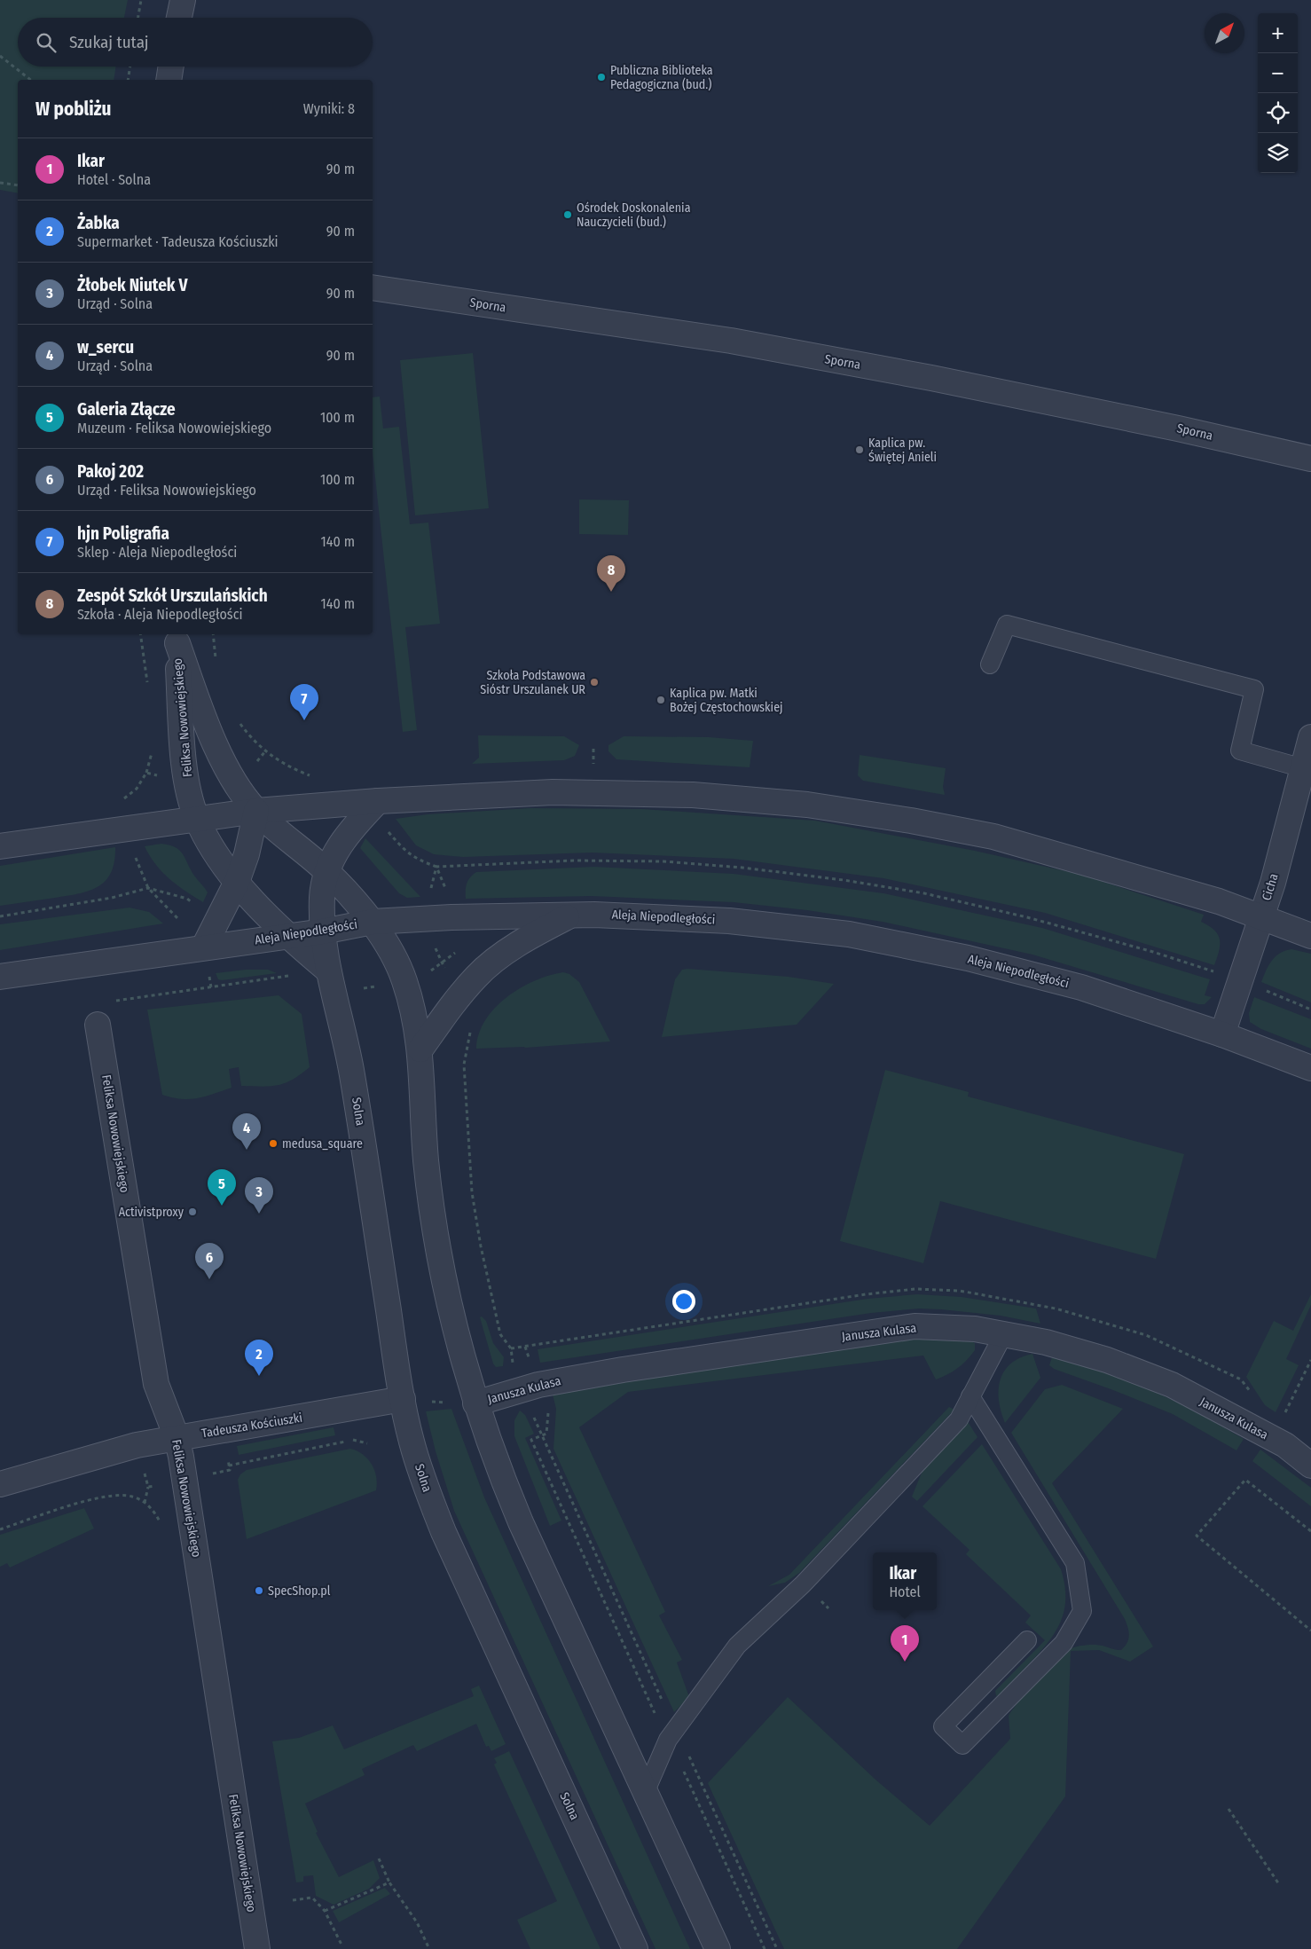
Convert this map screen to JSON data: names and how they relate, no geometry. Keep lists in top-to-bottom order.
{
  "streets": {
    "street": [
      "Sporna",
      "Feliksa Nowowiejskiego",
      "Cicha",
      "Aleja Niepodległości",
      "Solna",
      "Janusza Kulasa",
      "Tadeusza Kościuszki"
    ]
  },
  "crossings": [
    ["Feliksa Nowowiejskiego", "Tadeusza Kościuszki"],
    ["Cicha", "Aleja Niepodległości"],
    ["Aleja Niepodległości", "Solna"],
    ["Solna", "Tadeusza Kościuszki"]
  ],
  "places": [
    "Publiczna Biblioteka Pedagogiczna (bud.)",
    "Ośrodek Doskonalenia Nauczycieli (bud.)",
    "Kaplica pw. Świętej Anieli",
    "Szkoła Podstawowa Sióstr Urszulanek UR",
    "Kaplica pw. Matki Bożej Częstochowskiej",
    "medusa_square",
    "Activistproxy",
    "SpecShop.pl"
  ],
  "north": "top right",
  "page": {
    "map_buttons": ["+", "−"],
    "search": "Szukaj tutaj",
    "heading": ["W pobliżu", "Wyniki: 8"],
    "list": [
      {
        "mark": "1",
        "name": "Ikar",
        "note": "Hotel · Solna",
        "value": "90 m"
      },
      {
        "mark": "2",
        "name": "Żabka",
        "note": "Supermarket · Tadeusza Kościuszki",
        "value": "90 m"
      },
      {
        "mark": "3",
        "name": "Żłobek Niutek V",
        "note": "Urząd · Solna",
        "value": "90 m"
      },
      {
        "mark": "4",
        "name": "w_sercu",
        "note": "Urząd · Solna",
        "value": "90 m"
      },
      {
        "mark": "5",
        "name": "Galeria Złącze",
        "note": "Muzeum · Feliksa Nowowiejskiego",
        "value": "100 m"
      },
      {
        "mark": "6",
        "name": "Pakoj 202",
        "note": "Urząd · Feliksa Nowowiejskiego",
        "value": "100 m"
      },
      {
        "mark": "7",
        "name": "hjn Poligrafia",
        "note": "Sklep · Aleja Niepodległości",
        "value": "140 m"
      },
      {
        "mark": "8",
        "name": "Zespół Szkół Urszulańskich",
        "note": "Szkoła · Aleja Niepodległości",
        "value": "140 m"
      }
    ],
    "pins": [
      "8",
      "7",
      "4",
      "5",
      "3",
      "6",
      "2",
      "1"
    ],
    "popup": ["Ikar", "Hotel"]
  }
}
